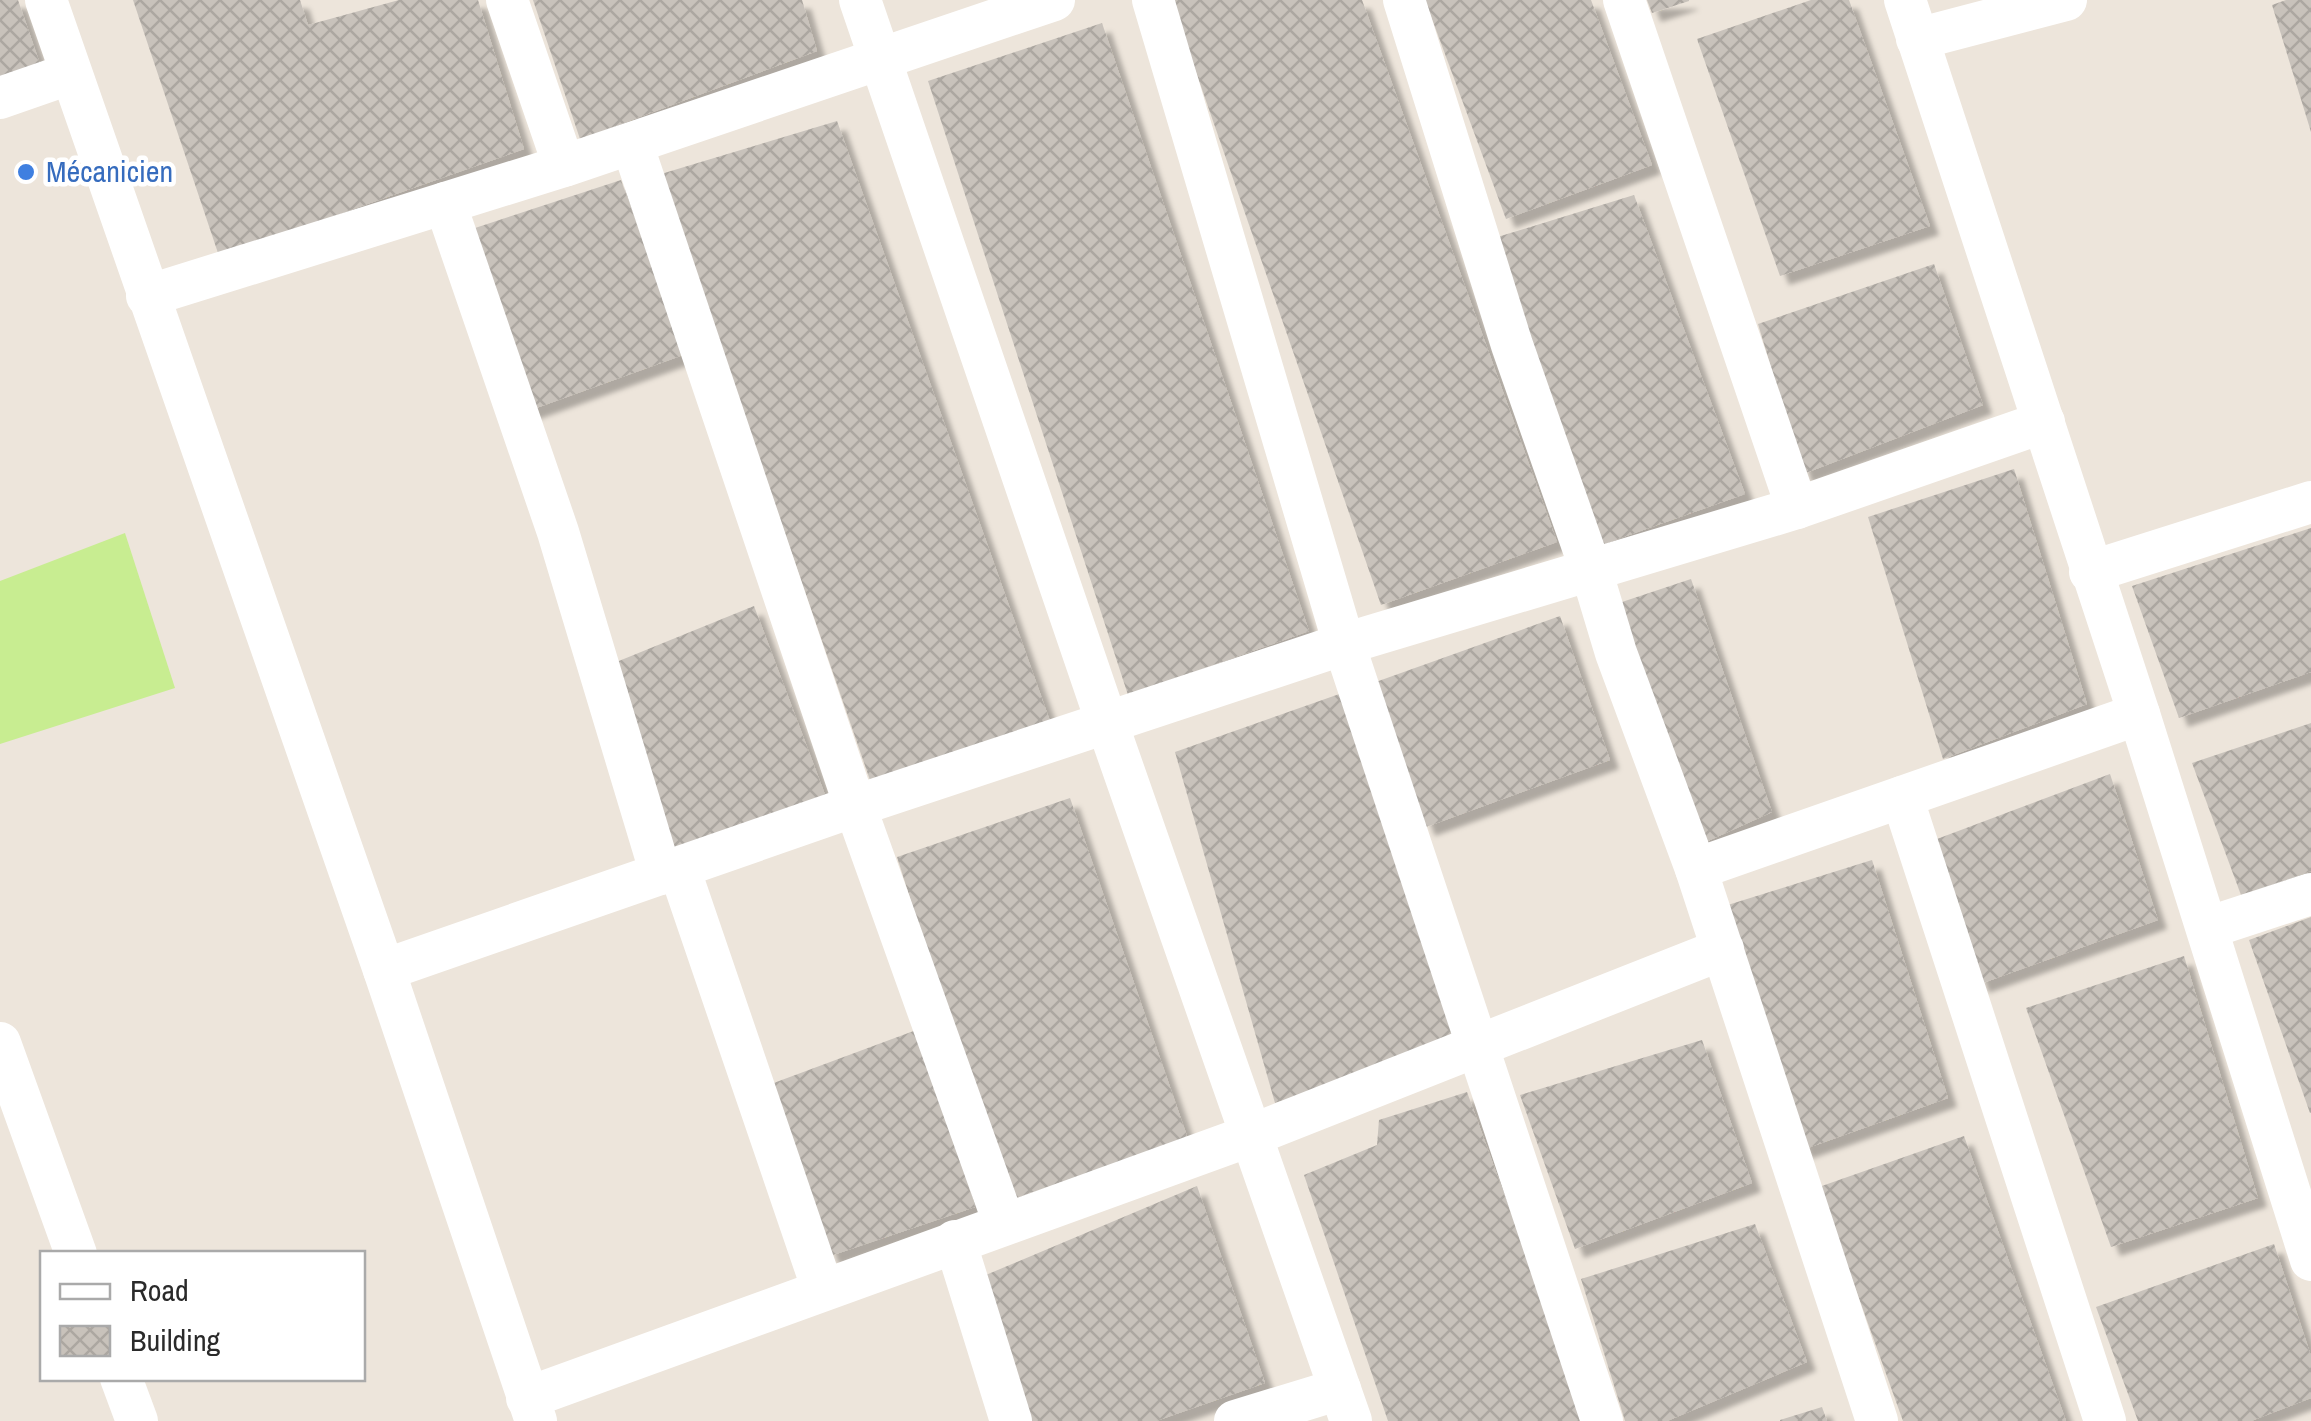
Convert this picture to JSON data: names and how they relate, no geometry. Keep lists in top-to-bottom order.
{
  "places": ["Mécanicien"],
  "legend": ["Road", "Building"]
}
